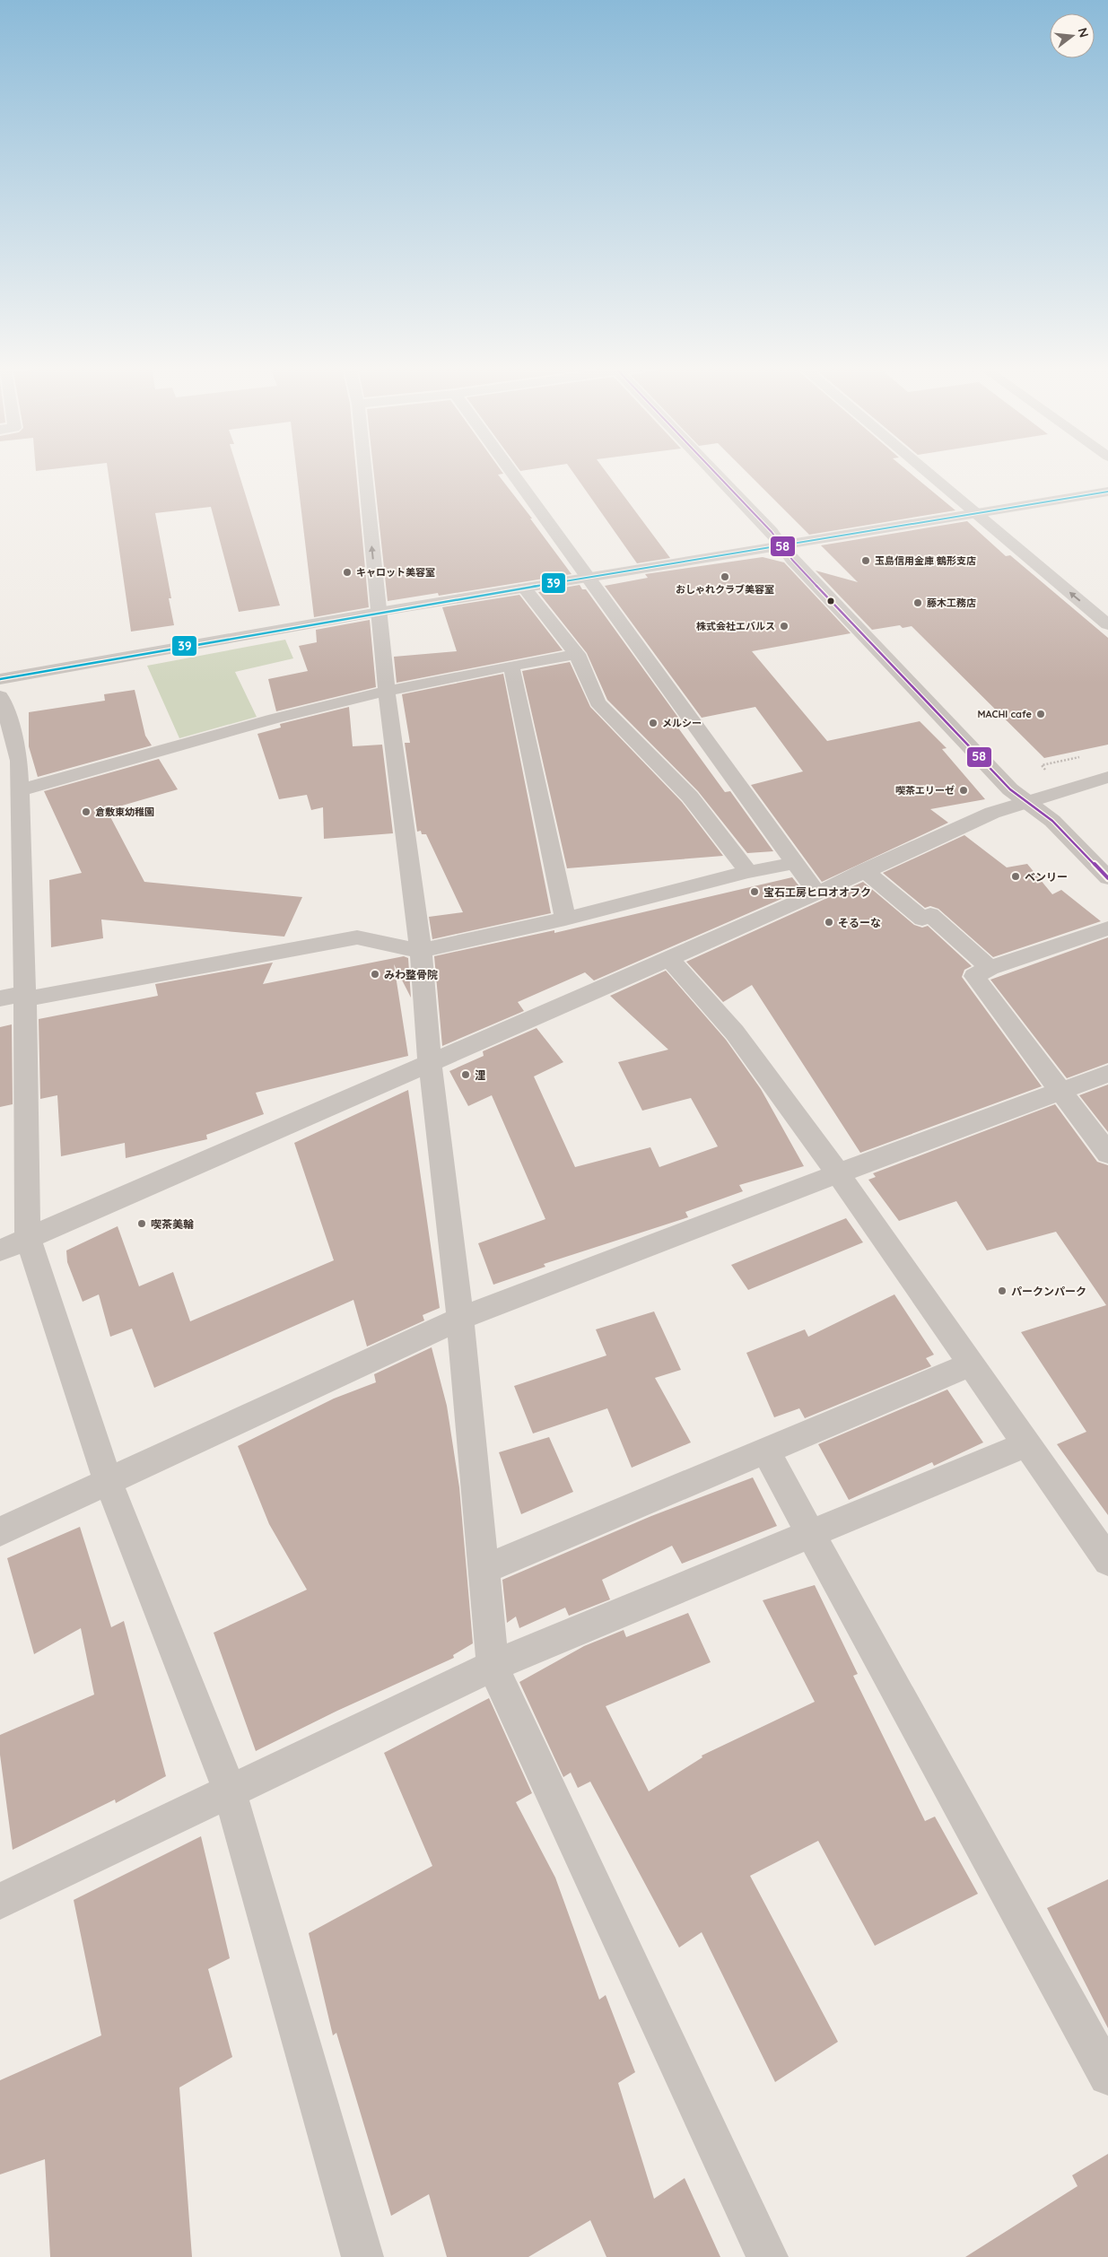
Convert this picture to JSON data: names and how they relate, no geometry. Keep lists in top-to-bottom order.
{
  "places": [
    "玉島信用金庫 鶴形支店",
    "キャロット美容室",
    "おしゃれクラブ美容室",
    "藤木工務店",
    "株式会社エバルス",
    "MACHI cafe",
    "メルシー",
    "喫茶エリーゼ",
    "倉敷東幼稚園",
    "ベンリー",
    "宝石工房ヒロオオフク",
    "そるーな",
    "みわ整骨院",
    "浬",
    "喫茶美輪",
    "パークンパーク"
  ],
  "lines": ["transit line 58", "transit line 39"],
  "north": "right"
}
